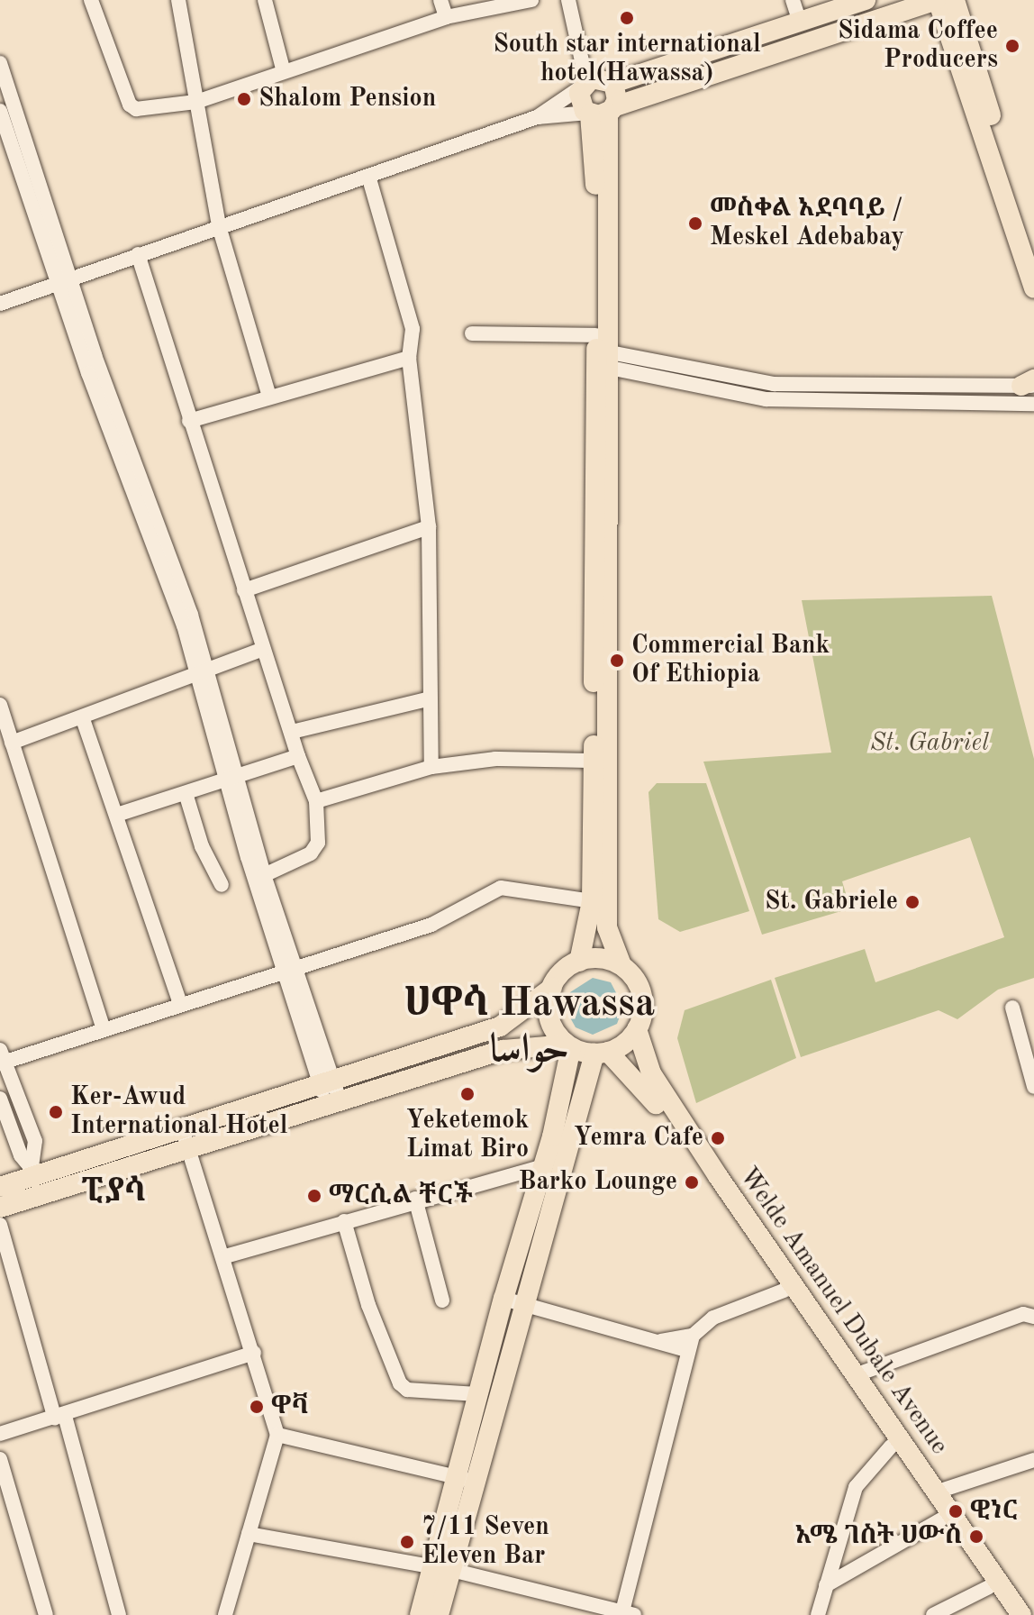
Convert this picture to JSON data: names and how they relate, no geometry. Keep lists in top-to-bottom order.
{
  "streets": {
    "main road": ["Welde Amanuel Dubale Avenue"]
  },
  "districts": ["ሀዋሳ Hawassa حواسا", "ፒያሳ"],
  "parks": ["St. Gabriel"],
  "places": [
    "South star international hotel(Hawassa)",
    "Sidama Coffee Producers",
    "Shalom Pension",
    "መስቀል አደባባይ / Meskel Adebabay",
    "Commercial Bank Of Ethiopia",
    "St. Gabriele",
    "Yeketemok Limat Biro",
    "Ker-Awud International Hotel",
    "Yemra Cafe",
    "Barko Lounge",
    "ማርሲል ቸርች",
    "ዋቫ",
    "ዊነር",
    "አሜ ገስት ሀውስ",
    "7/11 Seven Eleven Bar"
  ]
}
